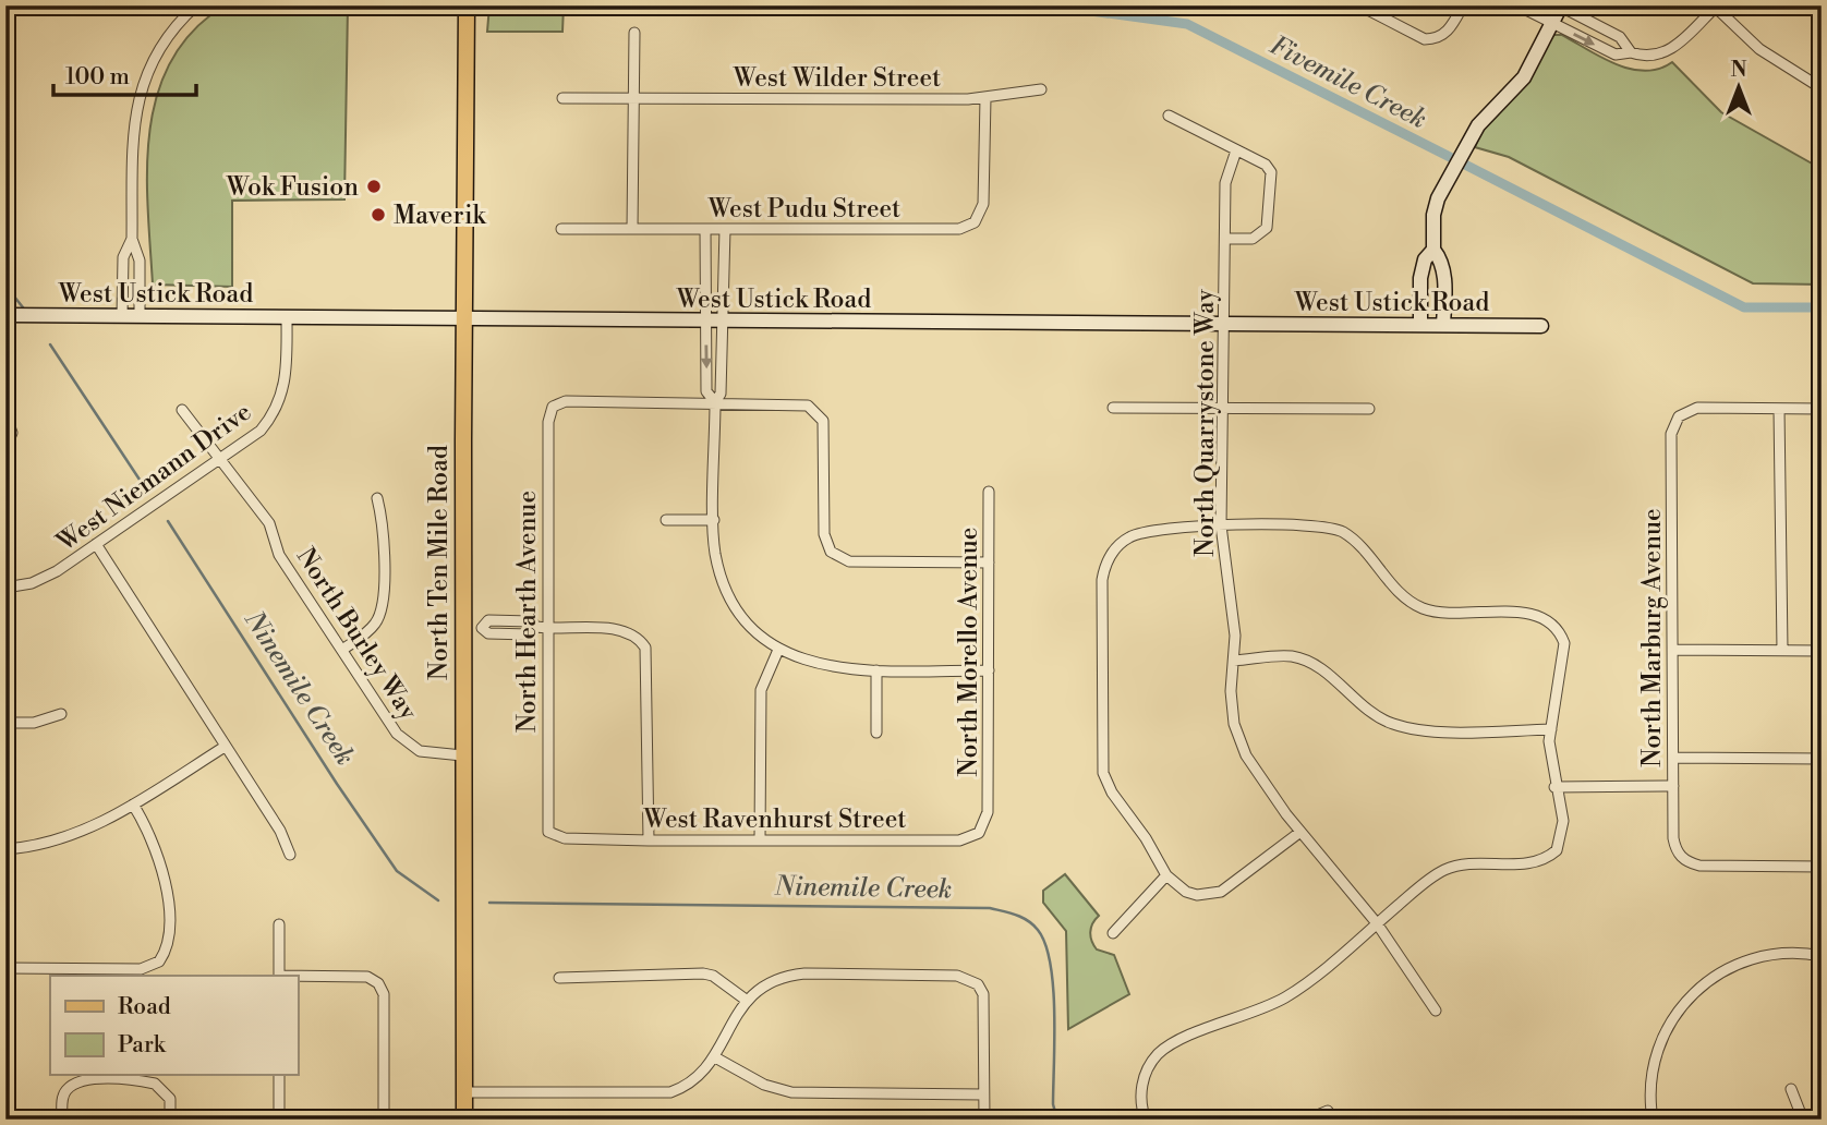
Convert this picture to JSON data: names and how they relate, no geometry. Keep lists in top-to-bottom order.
{
  "streets": {
    "main road": ["West Ustick Road", "North Ten Mile Road"],
    "street": [
      "West Wilder Street",
      "West Pudu Street",
      "North Quarrystone Way",
      "West Niemann Drive",
      "North Hearth Avenue",
      "North Burley Way",
      "North Marburg Avenue",
      "North Morello Avenue",
      "West Ravenhurst Street"
    ]
  },
  "crossings": [
    ["West Wilder Street", "West Pudu Street"],
    ["West Ustick Road", "North Quarrystone Way"],
    ["West Ustick Road", "West Niemann Drive"],
    ["West Ustick Road", "North Ten Mile Road"],
    ["West Niemann Drive", "North Burley Way"],
    ["North Ten Mile Road", "North Burley Way"],
    ["North Hearth Avenue", "West Ravenhurst Street"],
    ["North Morello Avenue", "West Ravenhurst Street"]
  ],
  "water": ["Fivemile Creek", "Ninemile Creek"],
  "places": ["Wok Fusion", "Maverik"],
  "legend": ["Road", "Park"],
  "scale_bar": "100 m",
  "north": "top"
}
